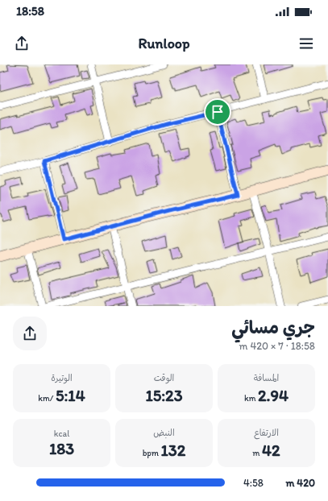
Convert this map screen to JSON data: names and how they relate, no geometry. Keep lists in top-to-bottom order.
{
  "page": {
    "status": "18:58",
    "header": "Runloop",
    "heading": ["جري مسائي", "18:58 · 7 × 420 m"],
    "stats": [
      ["المسافة", "2.94 km"],
      ["الوقت", "15:23"],
      ["الوتيرة", "5:14 /km"],
      ["الارتفاع", "42 m"],
      ["النبض", "132 bpm"],
      ["kcal", "183"]
    ],
    "list": [
      {
        "name": "420 m",
        "note": "4:58"
      }
    ]
  }
}
